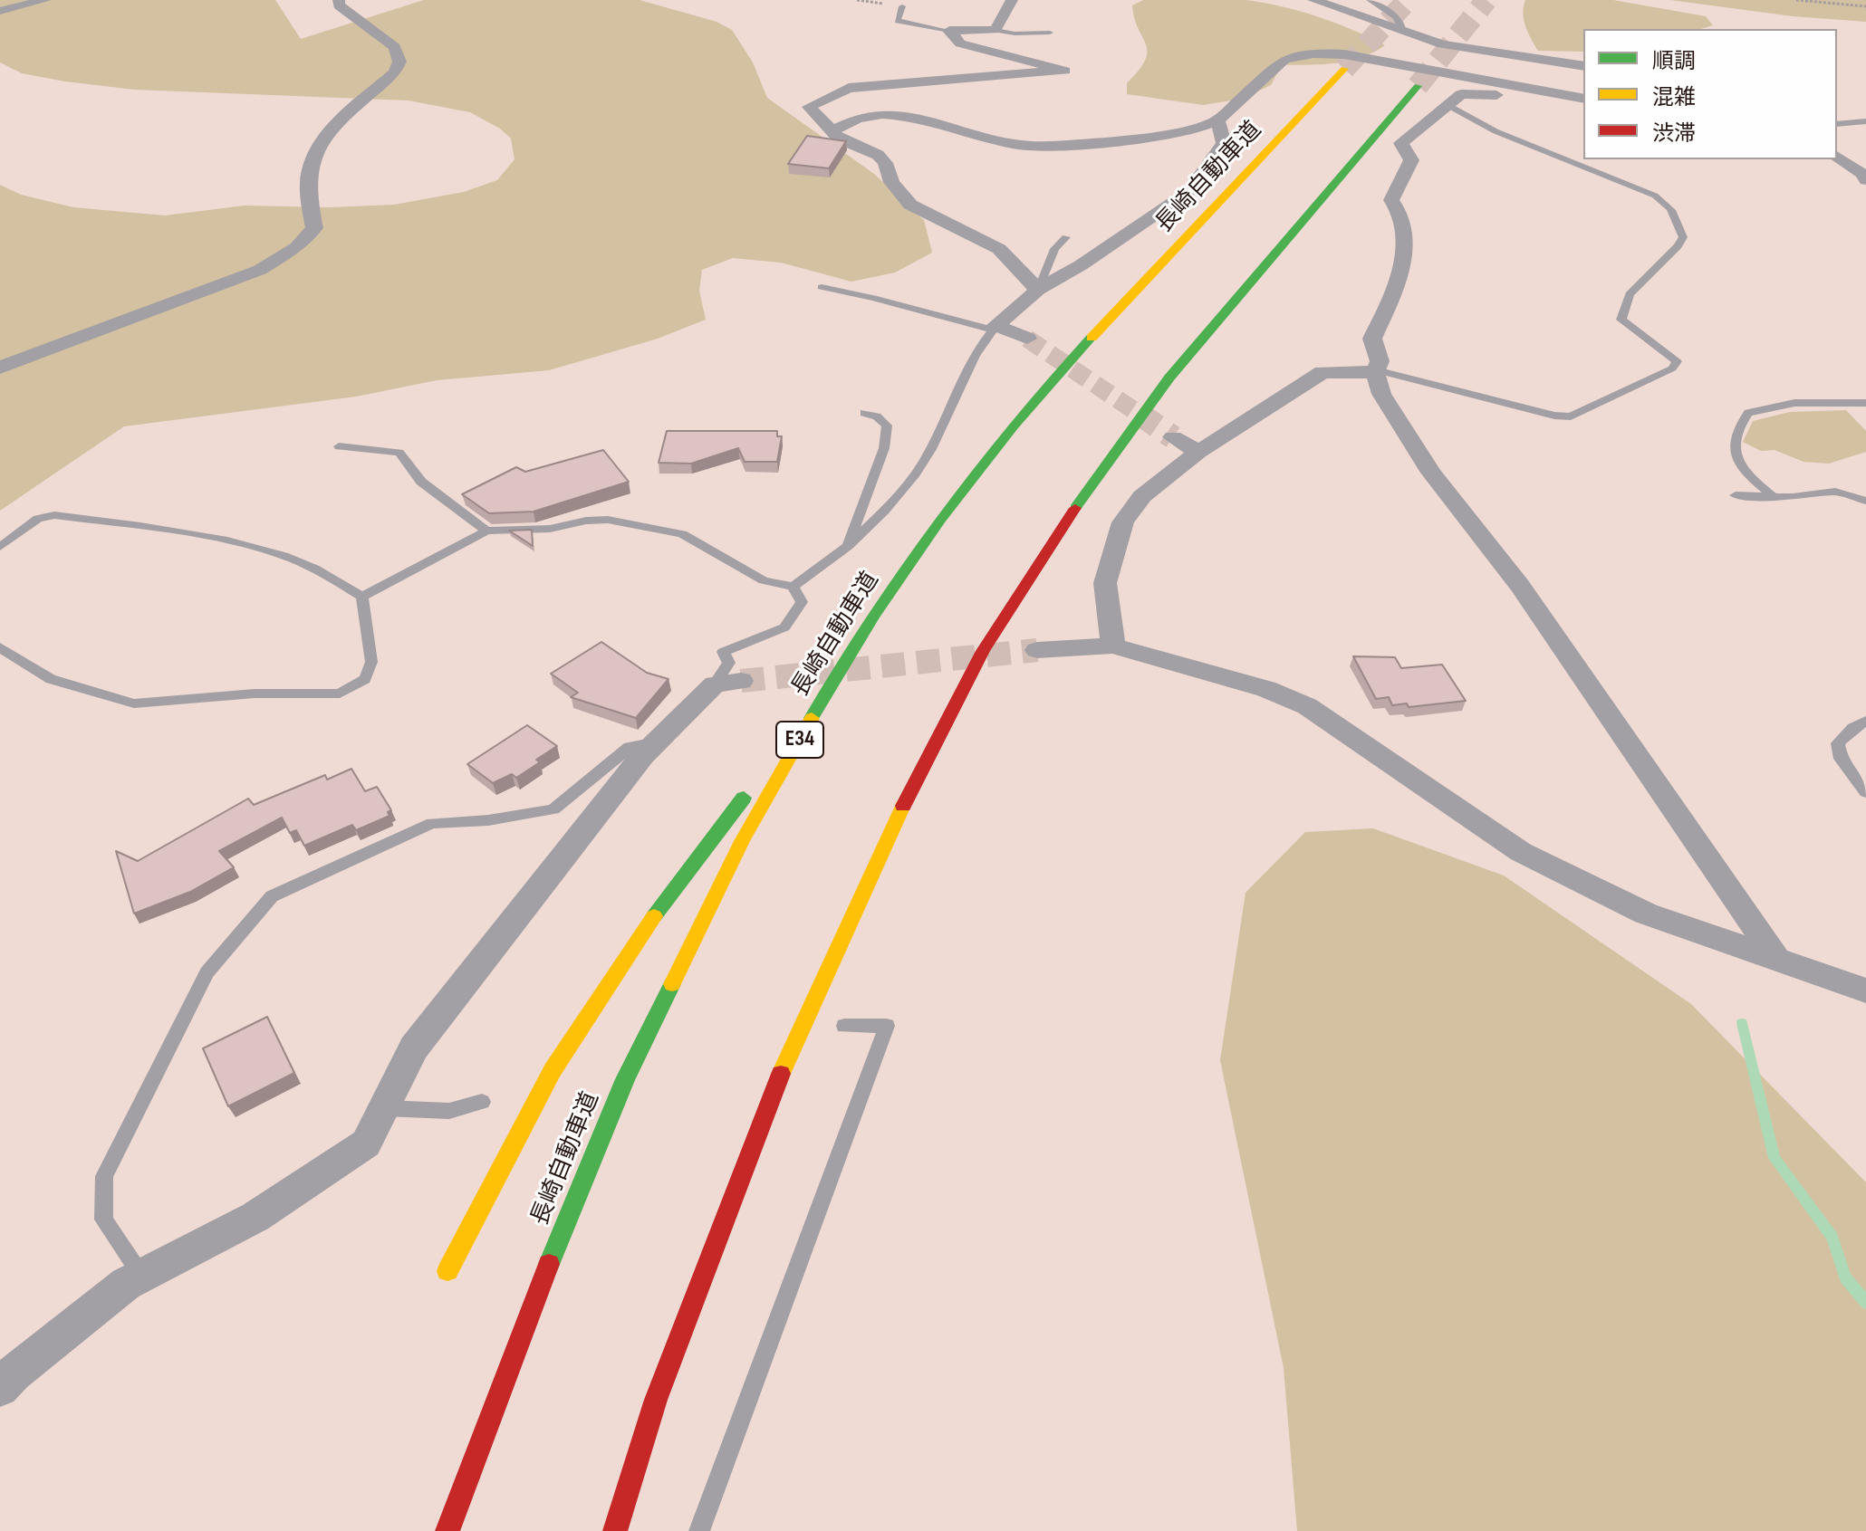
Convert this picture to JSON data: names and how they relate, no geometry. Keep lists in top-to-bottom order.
{
  "streets": {
    "highway": ["長崎自動車道", "E34"]
  },
  "legend": ["順調", "混雑", "渋滞"]
}
